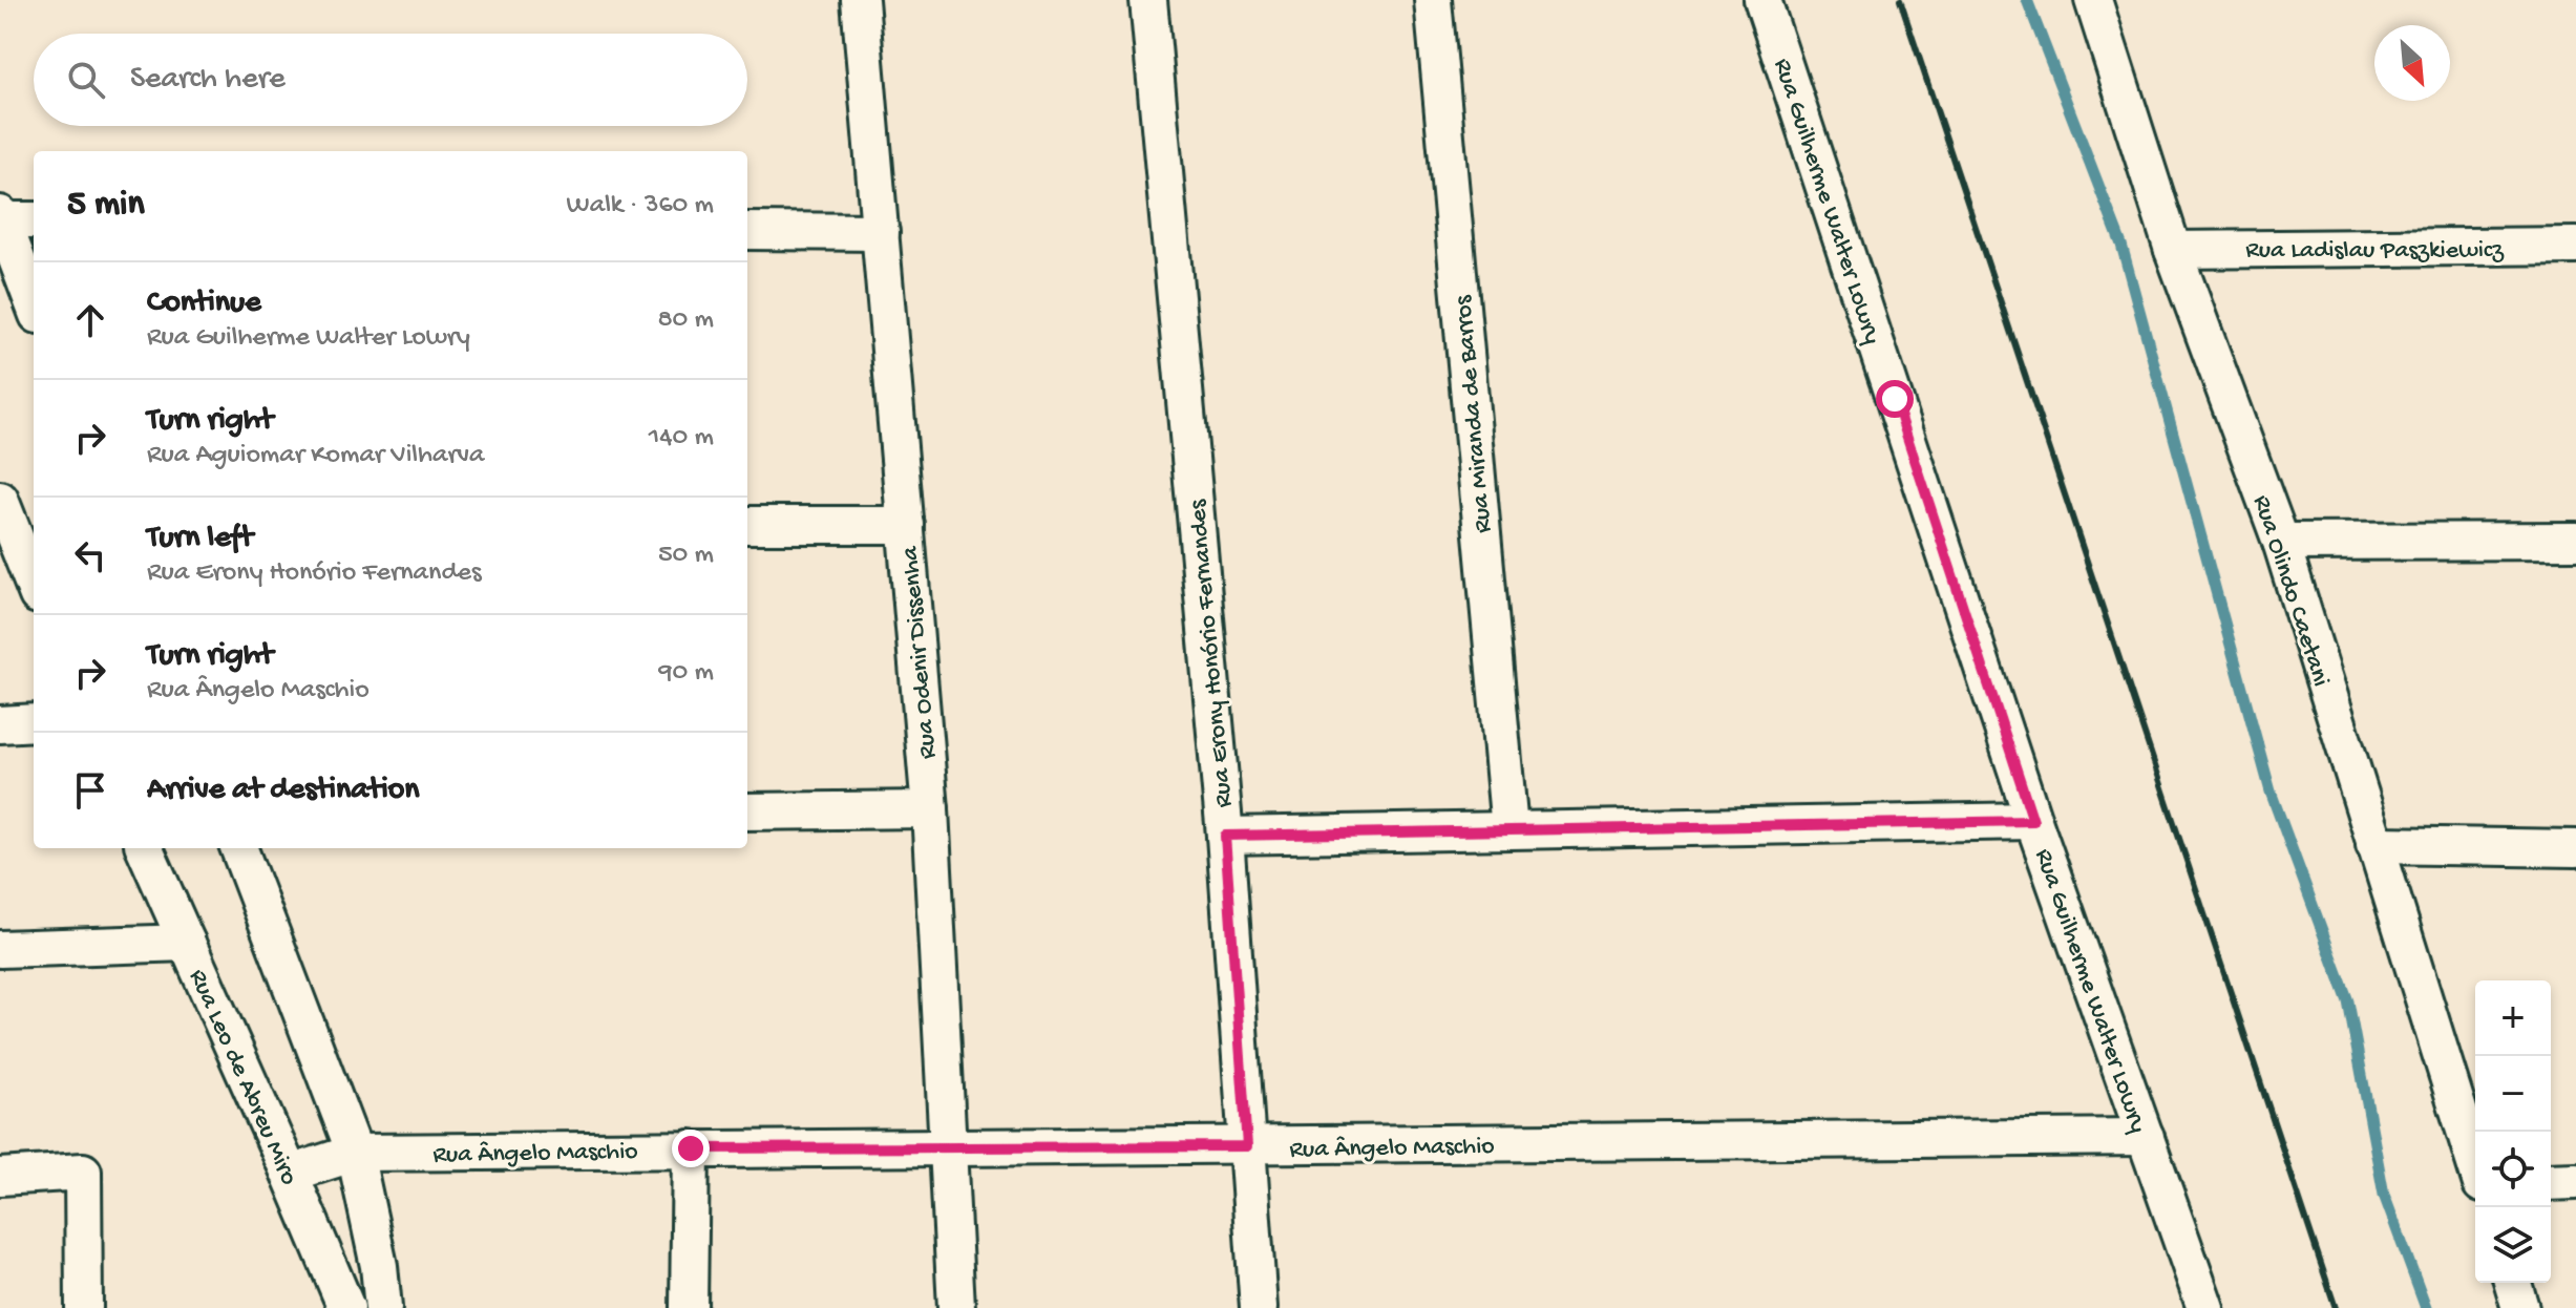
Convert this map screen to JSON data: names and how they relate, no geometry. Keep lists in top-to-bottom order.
{
  "streets": {
    "street": [
      "Rua Guilherme Walter Lowry",
      "Rua Ladislau Paszkiewicz",
      "Rua Miranda de Barros",
      "Rua Olindo Caetani",
      "Rua Odenir Dissenha",
      "Rua Erony Honório Fernandes",
      "Rua Leo de Abreu Miro",
      "Rua Ângelo Maschio"
    ]
  },
  "crossings": [
    ["Rua Guilherme Walter Lowry", "Rua Ângelo Maschio"],
    ["Rua Ladislau Paszkiewicz", "Rua Olindo Caetani"],
    ["Rua Odenir Dissenha", "Rua Ângelo Maschio"],
    ["Rua Erony Honório Fernandes", "Rua Ângelo Maschio"],
    ["Rua Leo de Abreu Miro", "Rua Ângelo Maschio"]
  ],
  "north": "bottom right",
  "page": {
    "search": "Search here",
    "heading": ["5 min", "Walk · 360 m"],
    "list": [
      ["Continue", "Rua Guilherme Walter Lowry", "80 m"],
      ["Turn right", "Rua Aguiomar Komar Vilharva", "140 m"],
      ["Turn left", "Rua Erony Honório Fernandes", "50 m"],
      ["Turn right", "Rua Ângelo Maschio", "90 m"],
      "Arrive at destination"
    ],
    "map_buttons": ["+", "−"]
  }
}
